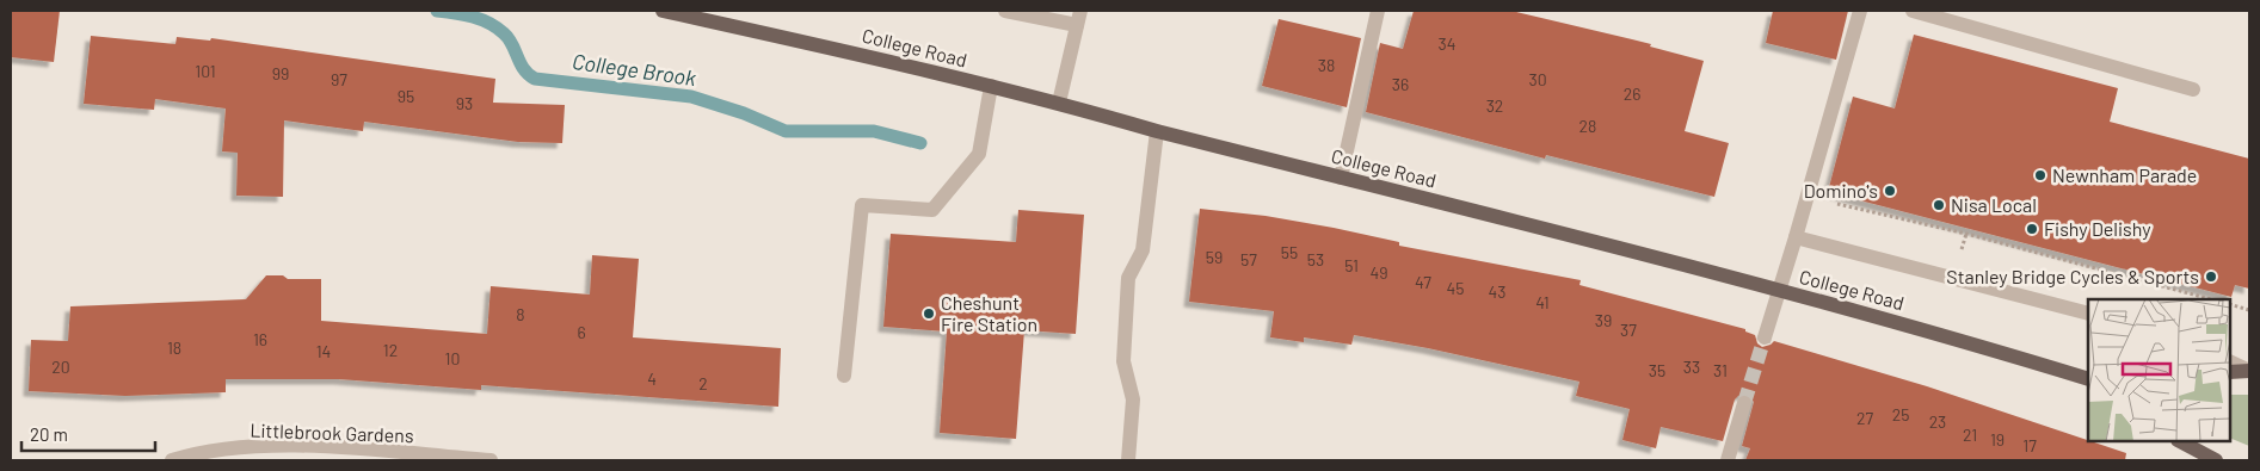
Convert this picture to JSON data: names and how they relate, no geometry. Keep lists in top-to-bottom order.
{
  "streets": {
    "main road": ["College Road"],
    "street": ["Littlebrook Gardens"]
  },
  "water": ["College Brook"],
  "places": [
    "Newnham Parade",
    "Domino's",
    "Nisa Local",
    "Fishy Delishy",
    "Stanley Bridge Cycles & Sports",
    "Cheshunt Fire Station"
  ],
  "house_numbers": [
    "34",
    "38",
    "101",
    "99",
    "97",
    "30",
    "36",
    "26",
    "95",
    "93",
    "32",
    "28",
    "55",
    "59",
    "57",
    "53",
    "51",
    "49",
    "47",
    "45",
    "43",
    "41",
    "8",
    "39",
    "37",
    "6",
    "16",
    "18",
    "12",
    "14",
    "10",
    "20",
    "33",
    "35",
    "31",
    "4",
    "2",
    "25",
    "27",
    "23",
    "21",
    "19",
    "17"
  ],
  "scale_bar": "20 m"
}
